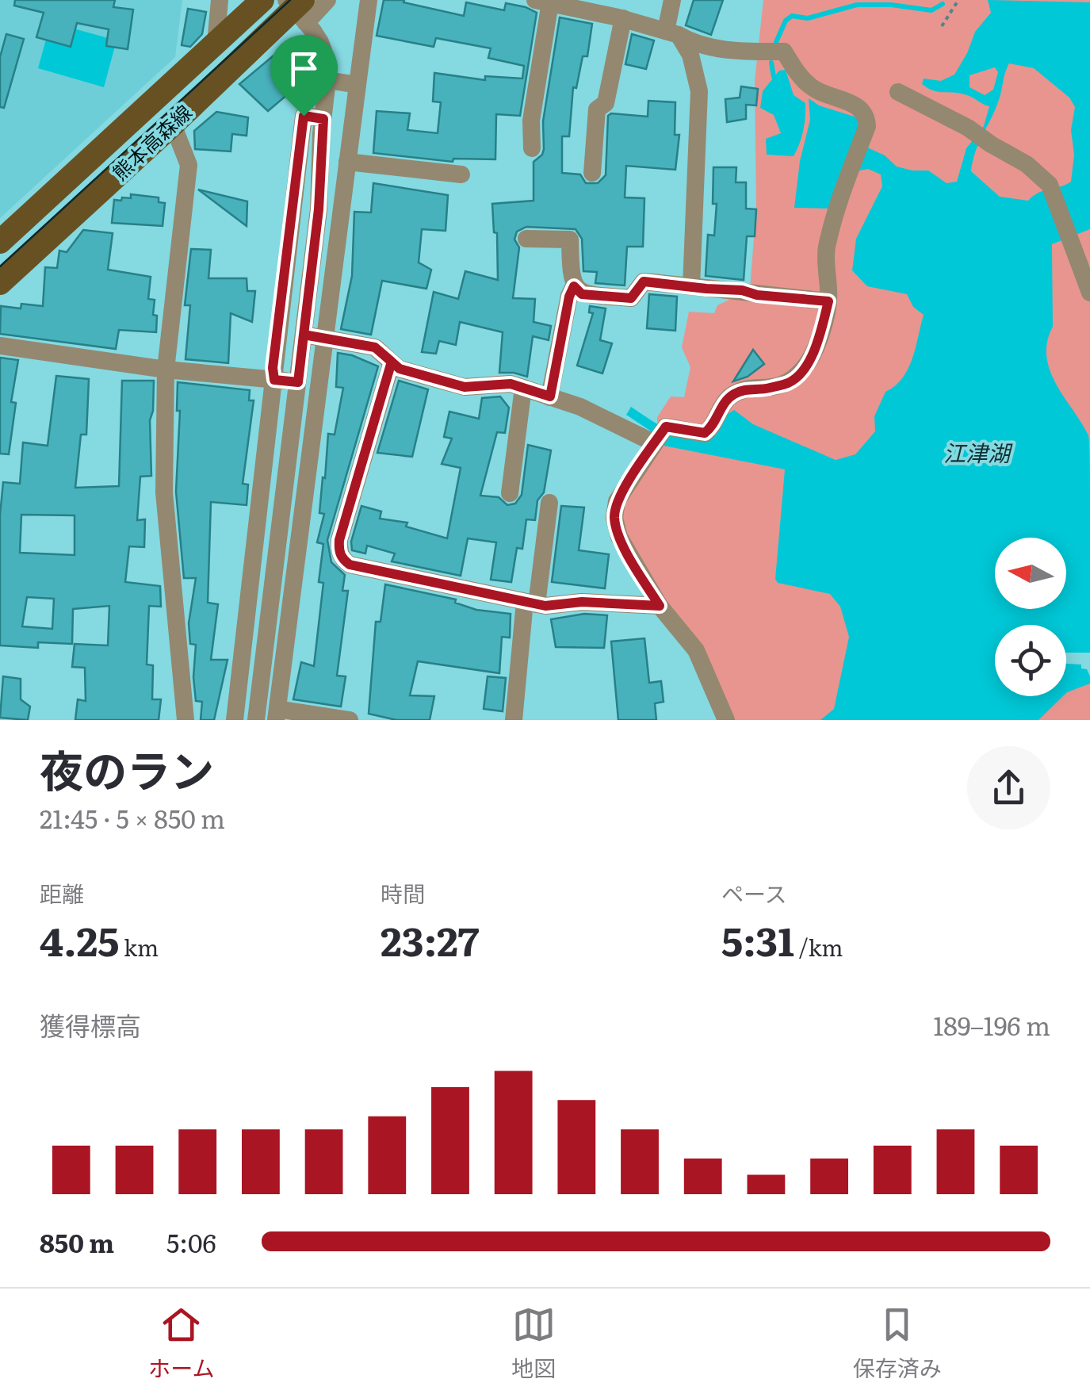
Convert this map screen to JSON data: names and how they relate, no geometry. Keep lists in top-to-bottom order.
{
  "streets": {
    "main road": ["熊本高森線"]
  },
  "water": ["江津湖"],
  "north": "left",
  "page": {
    "heading": ["夜のラン", "21:45 · 5 × 850 m"],
    "stats": [
      ["距離", "4.25 km"],
      ["時間", "23:27"],
      ["ペース", "5:31 /km"]
    ],
    "chart": ["獲得標高", "189–196 m"],
    "list": [
      {
        "name": "850 m",
        "note": "5:06"
      }
    ],
    "tabs": ["ホーム", "地図", "保存済み"]
  }
}
